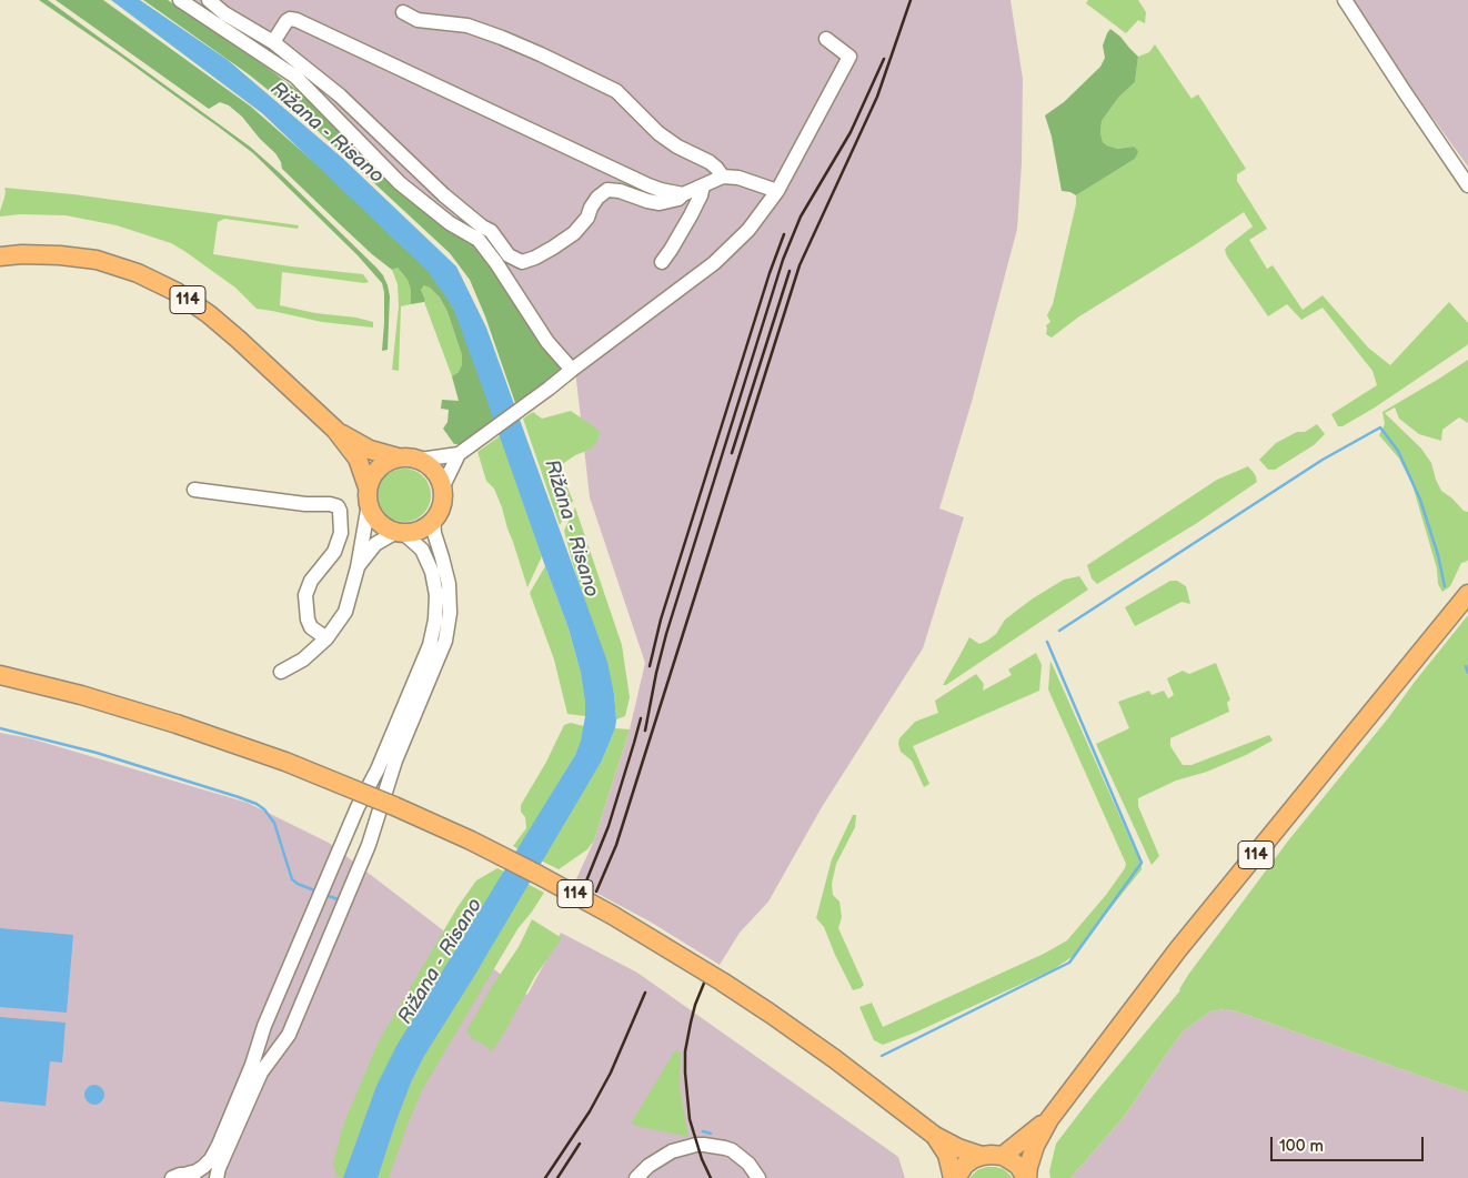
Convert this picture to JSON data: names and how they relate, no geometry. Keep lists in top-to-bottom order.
{
  "streets": {
    "main road": ["114"]
  },
  "water": ["Rižana - Risano"],
  "scale_bar": "100 m"
}
